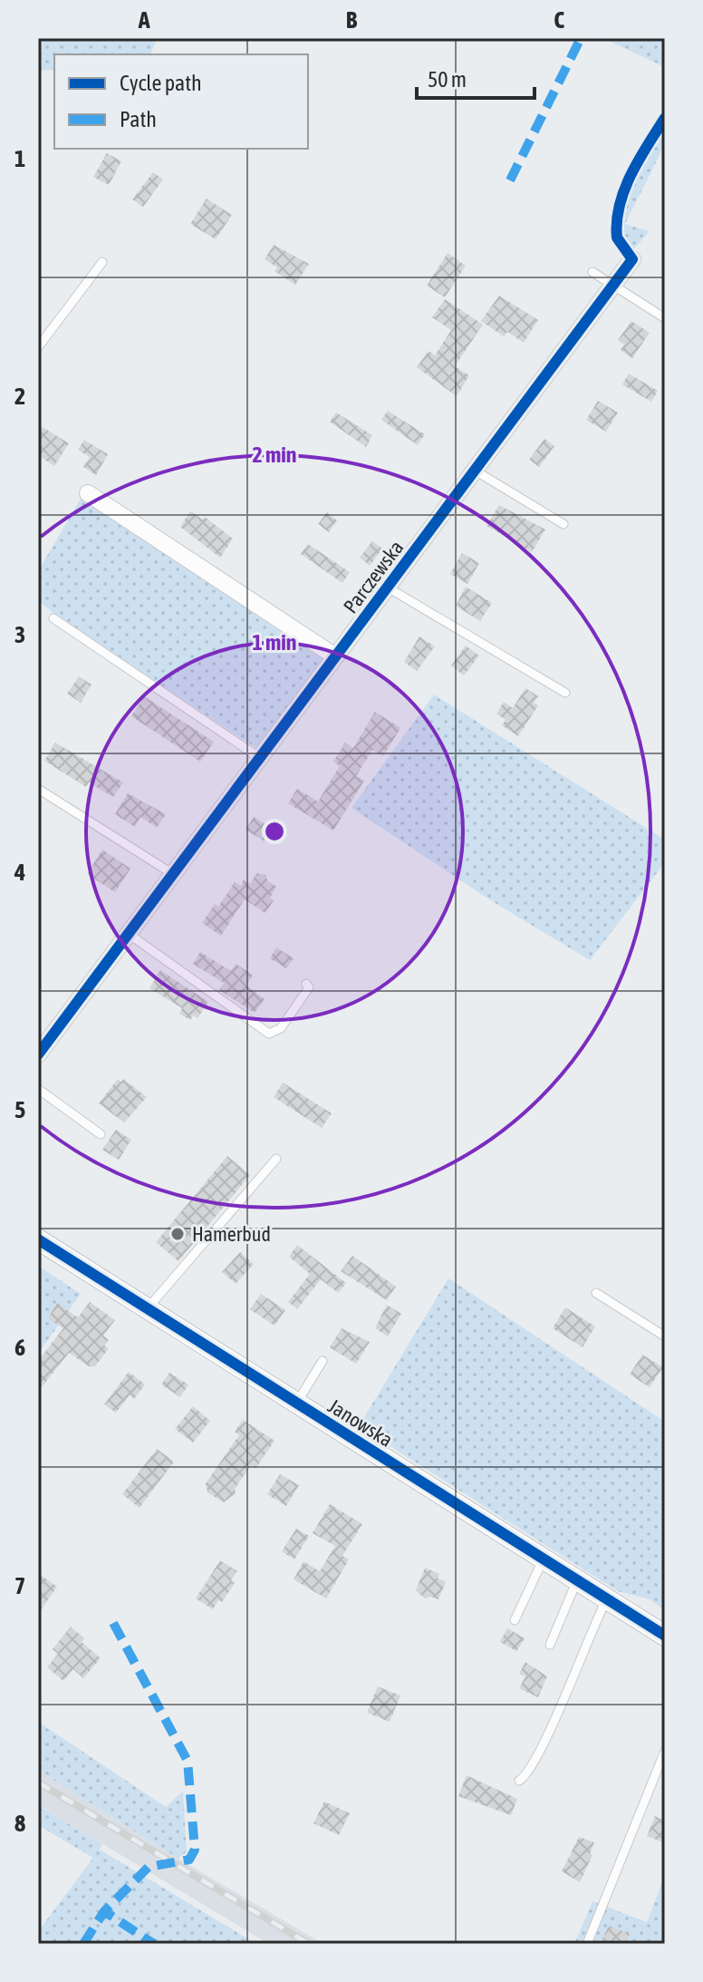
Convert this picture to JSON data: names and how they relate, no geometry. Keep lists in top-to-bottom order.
{
  "streets": {
    "street": ["Parczewska", "Janowska"]
  },
  "places": ["Hamerbud"],
  "legend": ["Cycle path", "Path"],
  "scale_bar": "50 m",
  "grid": {
    "columns": ["A", "B", "C"],
    "rows": [
      "1",
      "2",
      "3",
      "4",
      "5",
      "6",
      "7",
      "8"
    ]
  },
  "rings": ["2 min", "1 min"]
}
